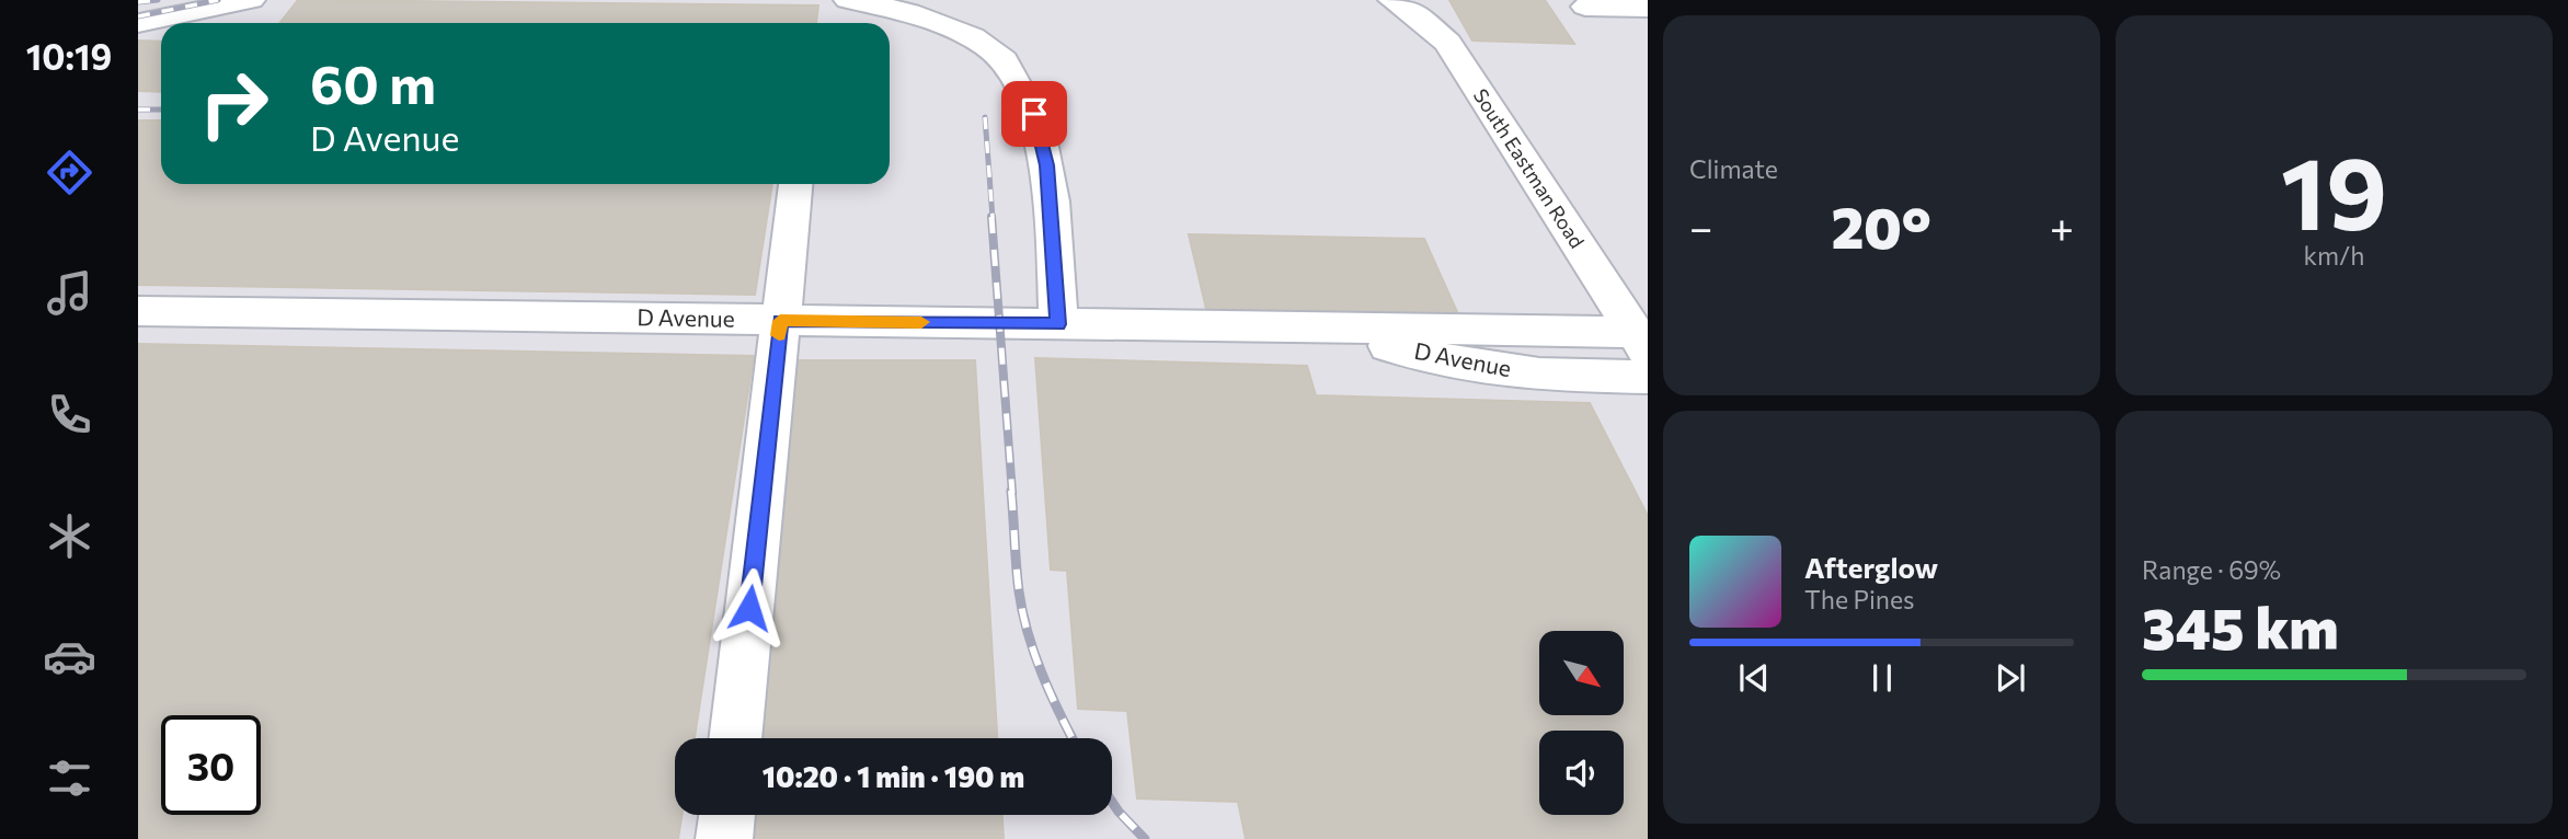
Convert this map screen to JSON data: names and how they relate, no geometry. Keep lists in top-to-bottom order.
{
  "streets": {
    "street": ["South Eastman Road", "D Avenue"]
  },
  "crossings": [
    ["South Eastman Road", "D Avenue"]
  ],
  "north": "bottom right",
  "page": {
    "tabs": "10:19",
    "tile": [
      "Climate",
      ["19", "km/h"],
      ["Range · 69%", "345 km"]
    ],
    "turn": ["60 m", "D Avenue"],
    "heat": ["−", "20°", "+"],
    "song": ["Afterglow", "The Pines"],
    "limit": "30",
    "trip": "10:20 · 1 min · 190 m"
  }
}
